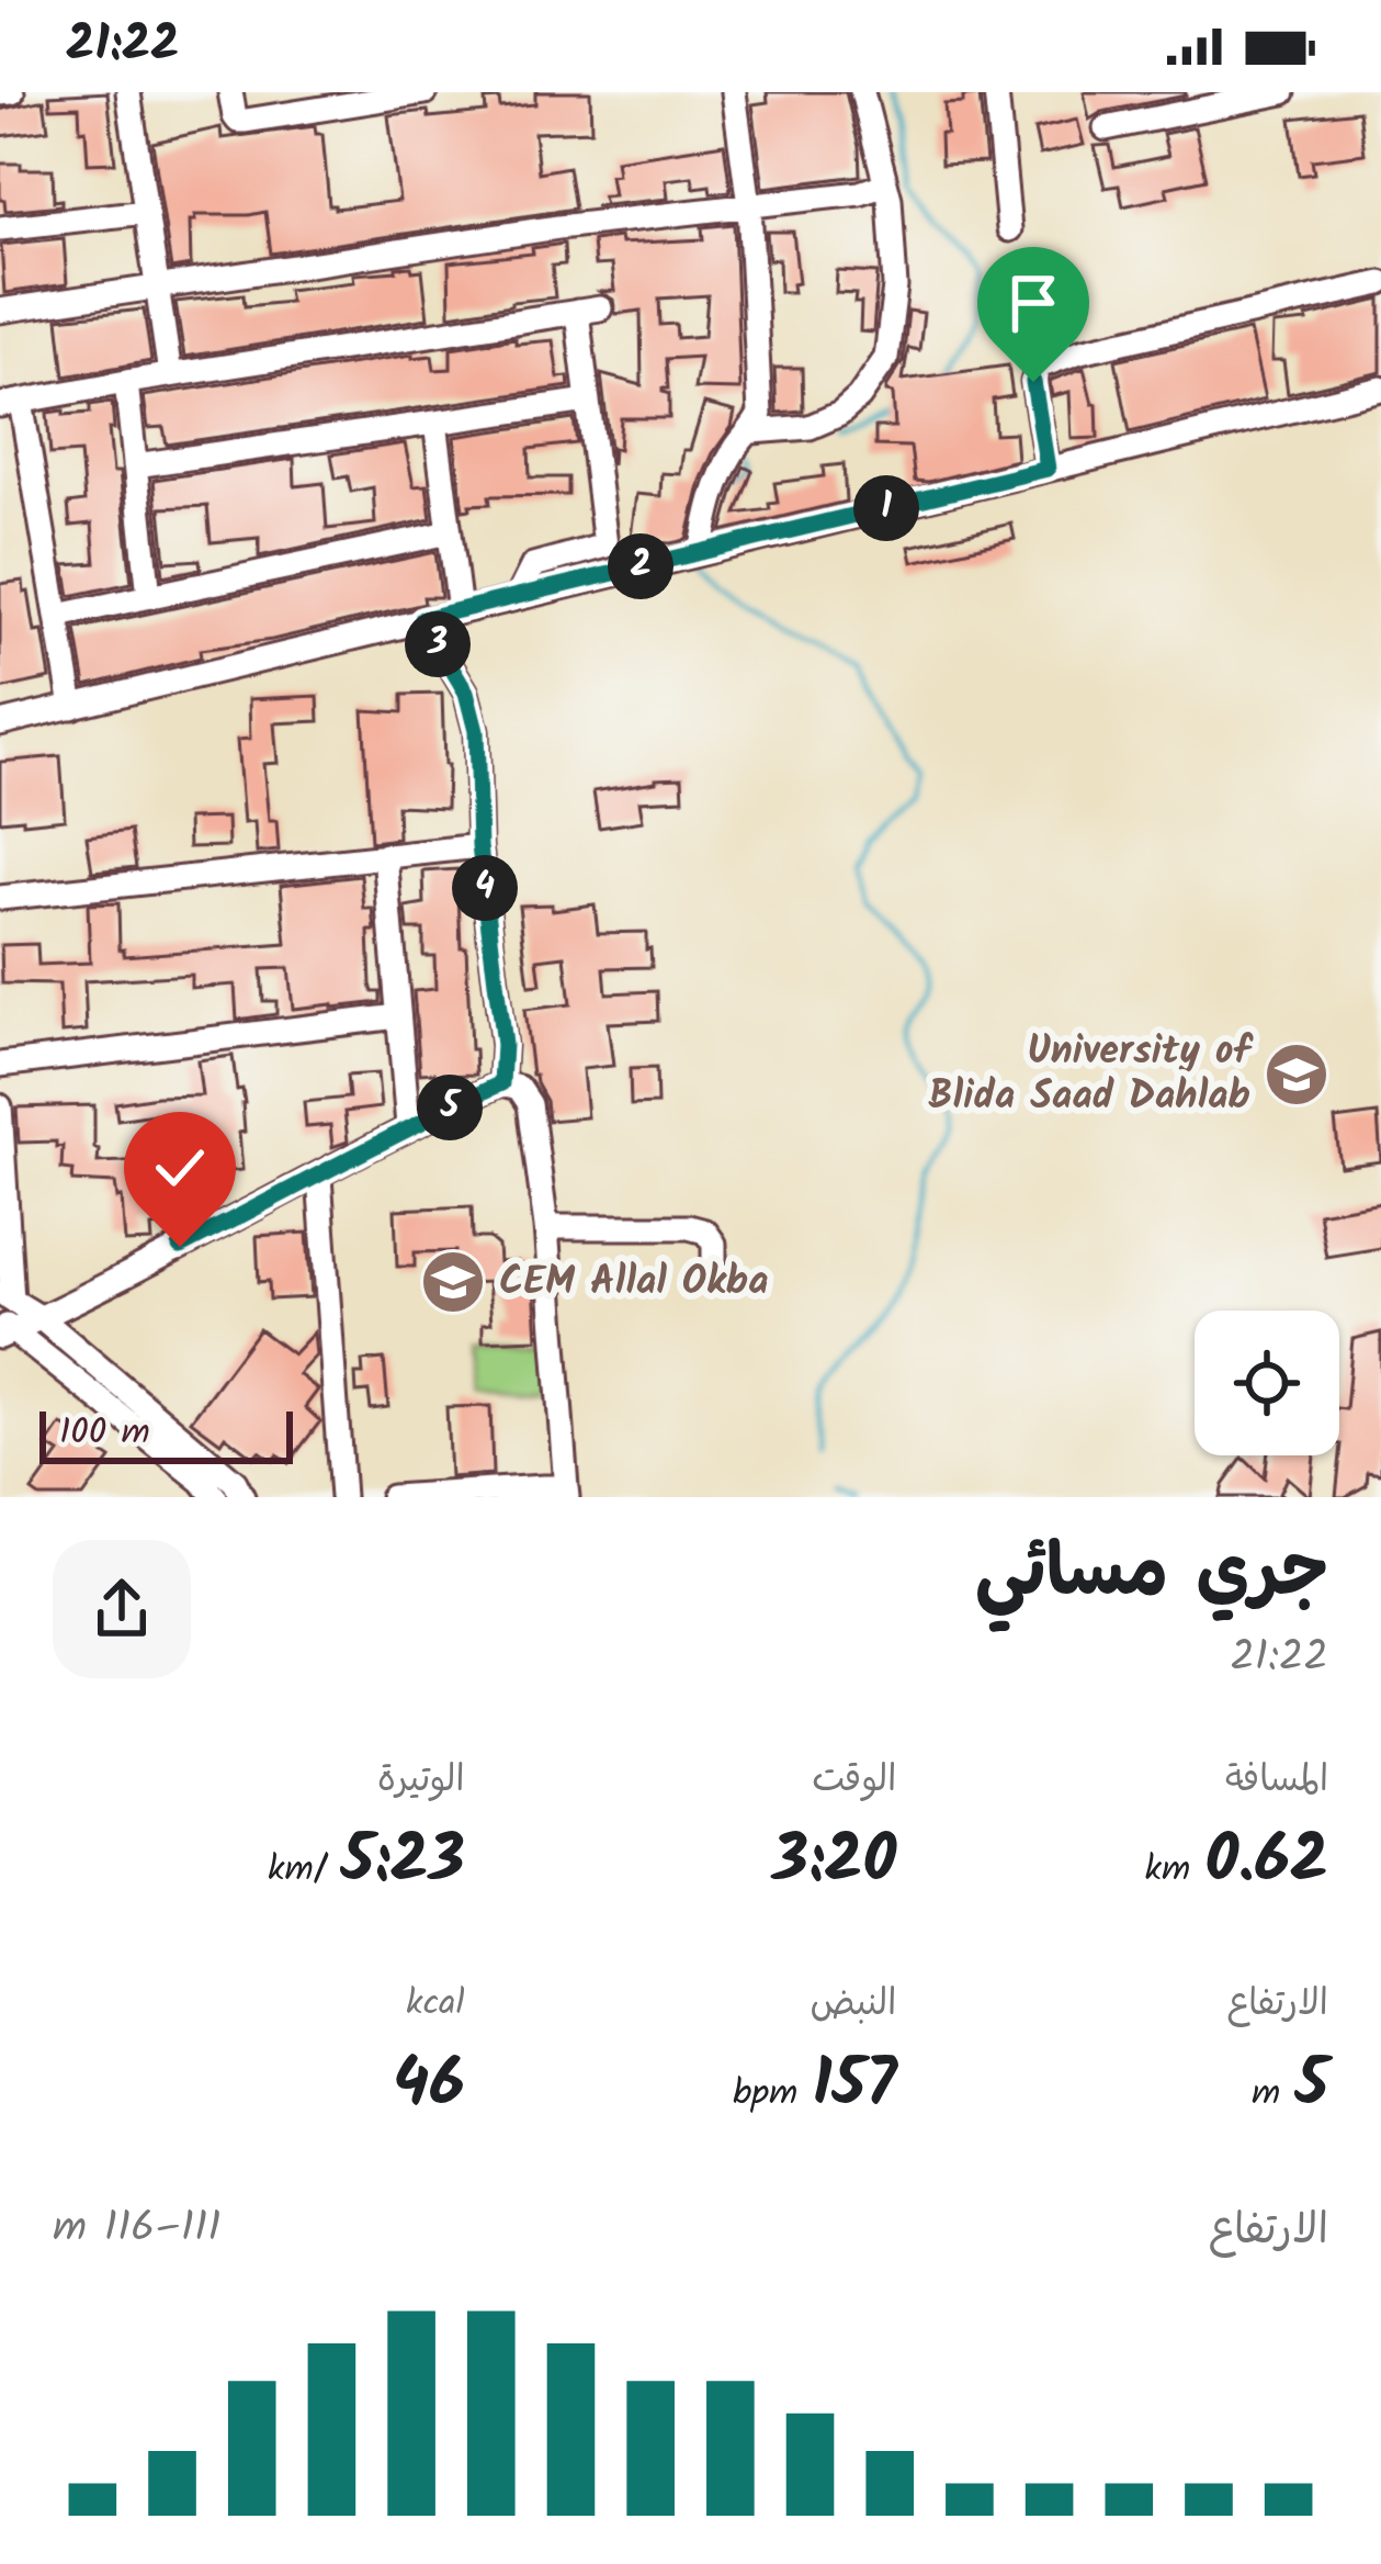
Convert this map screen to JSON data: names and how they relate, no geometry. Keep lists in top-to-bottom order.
{
  "places": {
    "school or university": ["University of Blida Saad Dahlab", "CEM Allal Okba"]
  },
  "scale_bar": "100 m",
  "page": {
    "status": "21:22",
    "pins": [
      "1",
      "2",
      "3",
      "4",
      "5"
    ],
    "scale": "100 m",
    "heading": ["جري مسائي", "21:22"],
    "stats": [
      ["المسافة", "0.62 km"],
      ["الوقت", "3:20"],
      ["الوتيرة", "5:23 /km"],
      ["الارتفاع", "5 m"],
      ["النبض", "157 bpm"],
      ["kcal", "46"]
    ],
    "chart": ["الارتفاع", "111–116 m"]
  }
}
